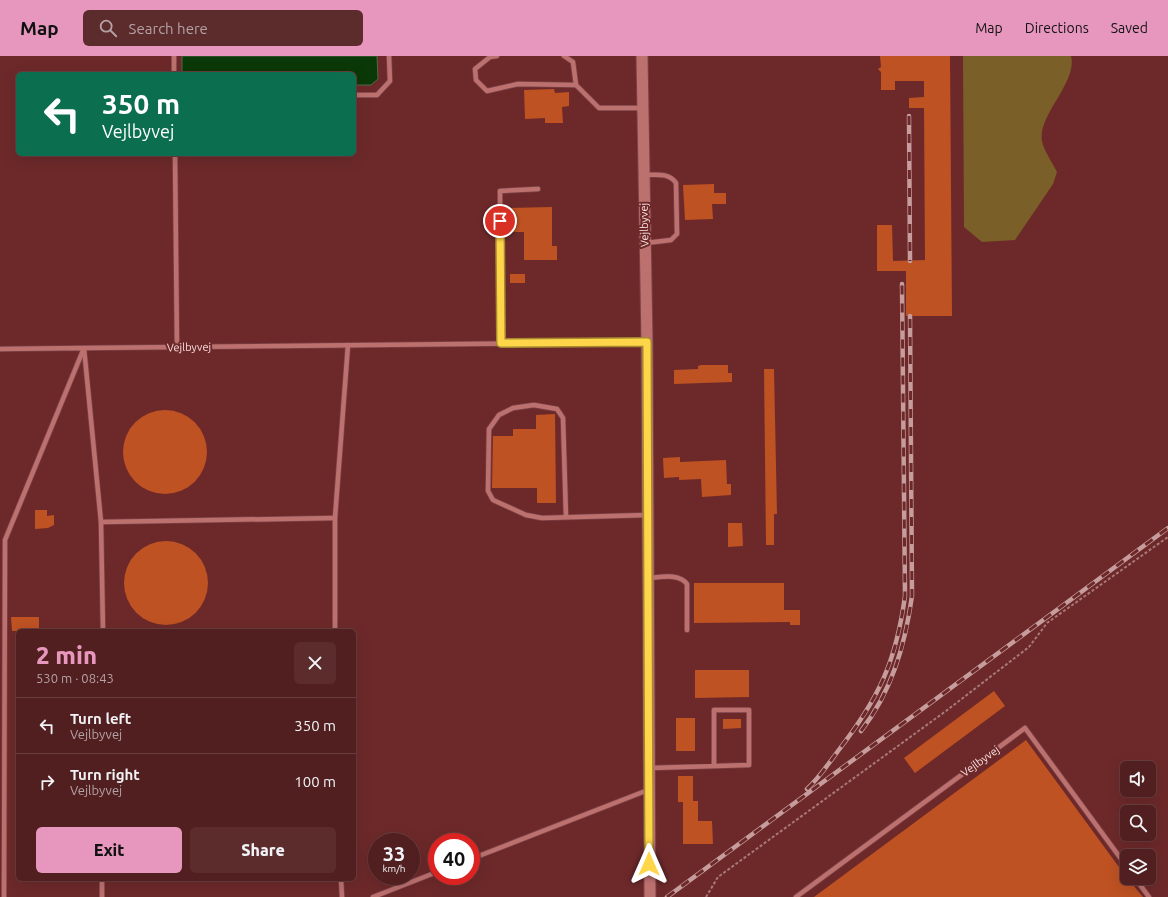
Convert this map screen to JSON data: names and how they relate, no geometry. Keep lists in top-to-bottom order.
{
  "streets": {
    "street": ["Vejlbyvej"]
  },
  "page": {
    "header": "Map",
    "search": "Search here",
    "nav": ["Map", "Directions", "Saved"],
    "turn": ["350 m", "Vejlbyvej"],
    "heading": ["2 min", "530 m · 08:43"],
    "list": [
      {
        "name": "Turn left",
        "note": "Vejlbyvej",
        "value": "350 m"
      },
      {
        "name": "Turn right",
        "note": "Vejlbyvej",
        "value": "100 m"
      }
    ],
    "buttons": ["Exit", "Share"],
    "speed": "33 km/h",
    "limit": "40"
  }
}
